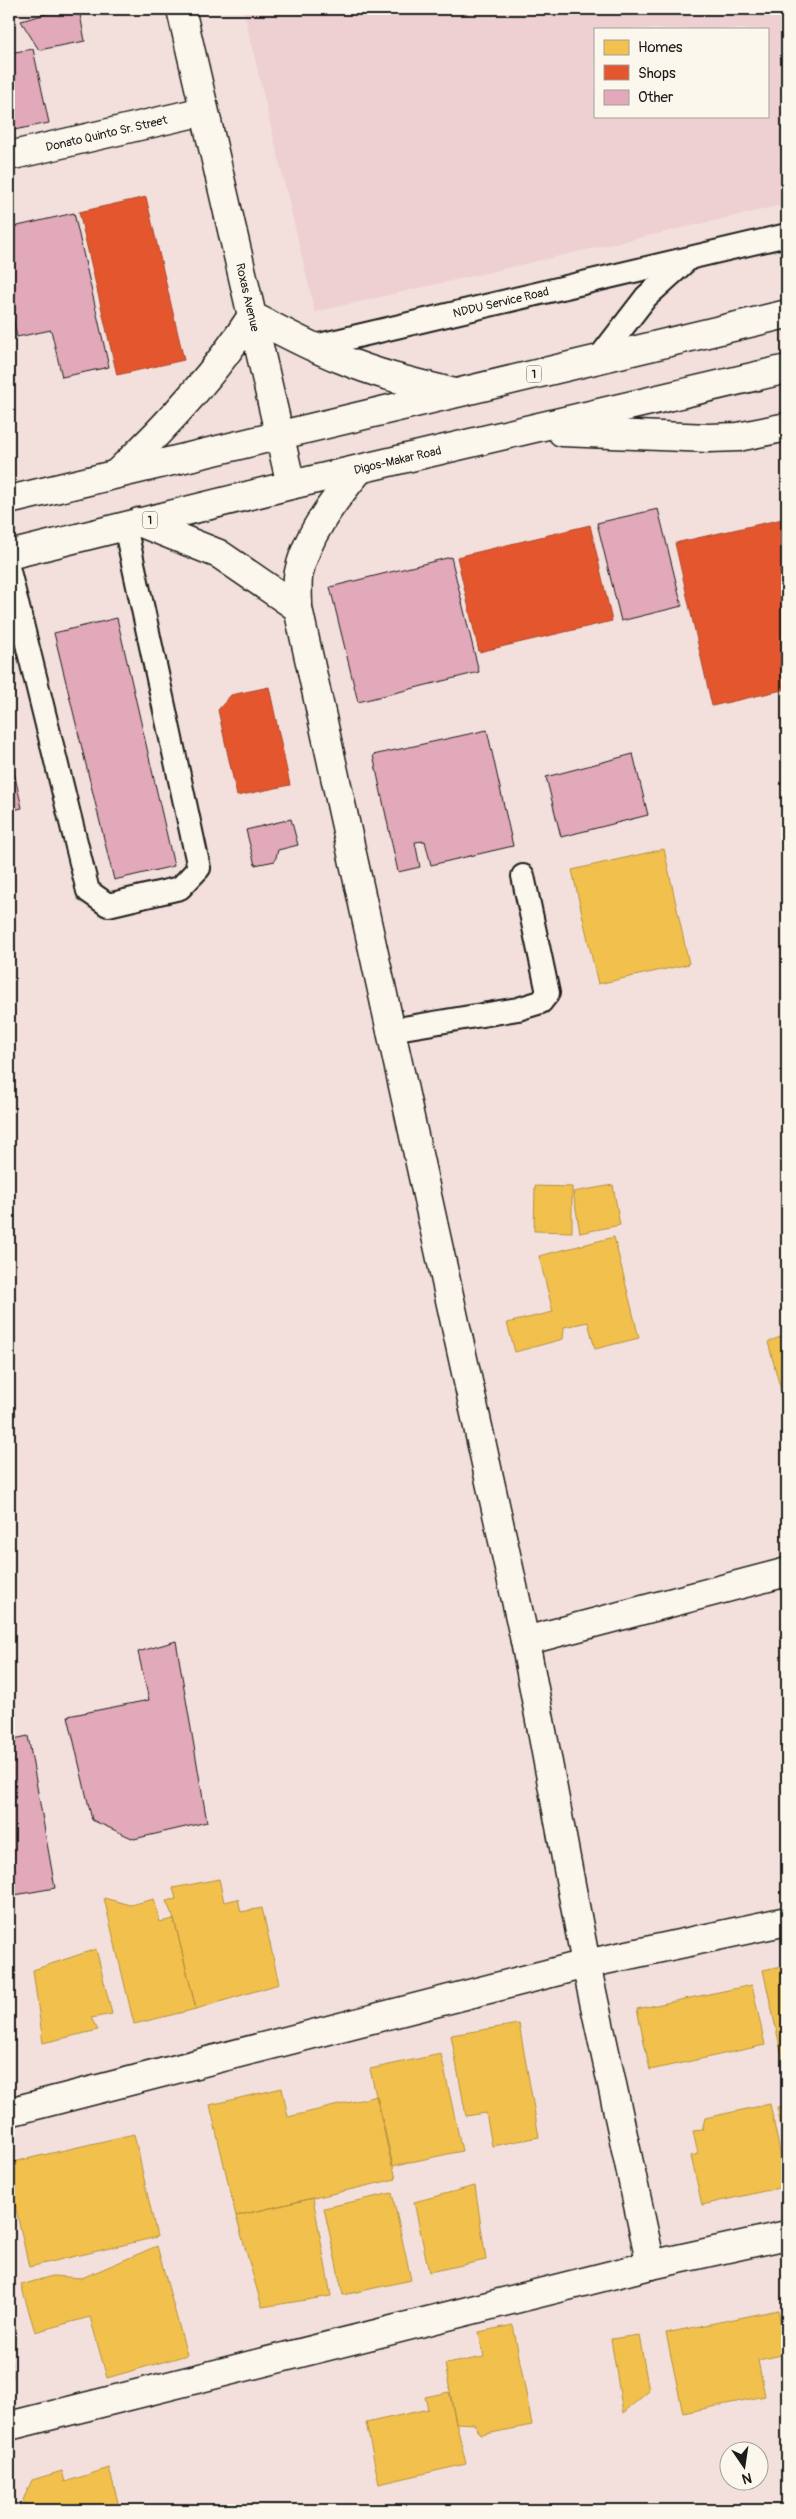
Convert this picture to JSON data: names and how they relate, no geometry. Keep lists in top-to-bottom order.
{
  "streets": {
    "street": [
      "Donato Quinto Sr. Street",
      "Roxas Avenue",
      "1",
      "Digos-Makar Road"
    ],
    "lane": ["NDDU Service Road"]
  },
  "crossings": [
    ["Donato Quinto Sr. Street", "Roxas Avenue"],
    ["Roxas Avenue", "1"],
    ["Roxas Avenue", "Digos-Makar Road"],
    ["NDDU Service Road", "1"]
  ],
  "legend": ["Homes", "Shops", "Other"],
  "north": "bottom"
}
